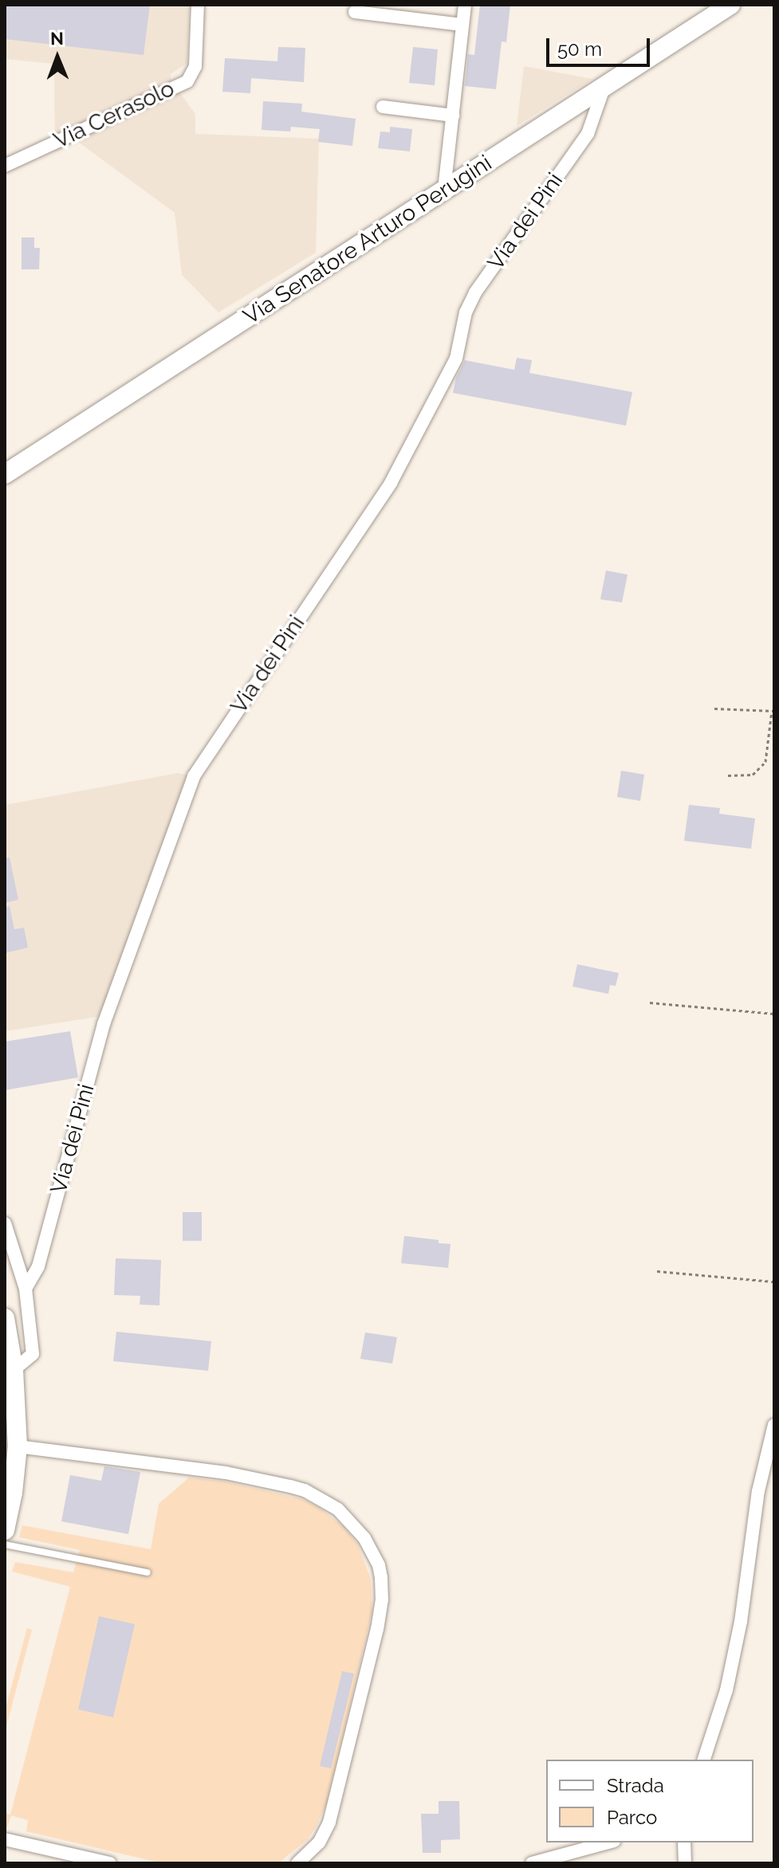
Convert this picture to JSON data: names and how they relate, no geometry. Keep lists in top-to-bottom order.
{
  "streets": {
    "street": ["Via Cerasolo", "Via dei Pini", "Via Senatore Arturo Perugini"]
  },
  "crossings": [
    ["Via dei Pini", "Via Senatore Arturo Perugini"]
  ],
  "legend": ["Strada", "Parco"],
  "scale_bar": "50 m",
  "north": "top"
}
